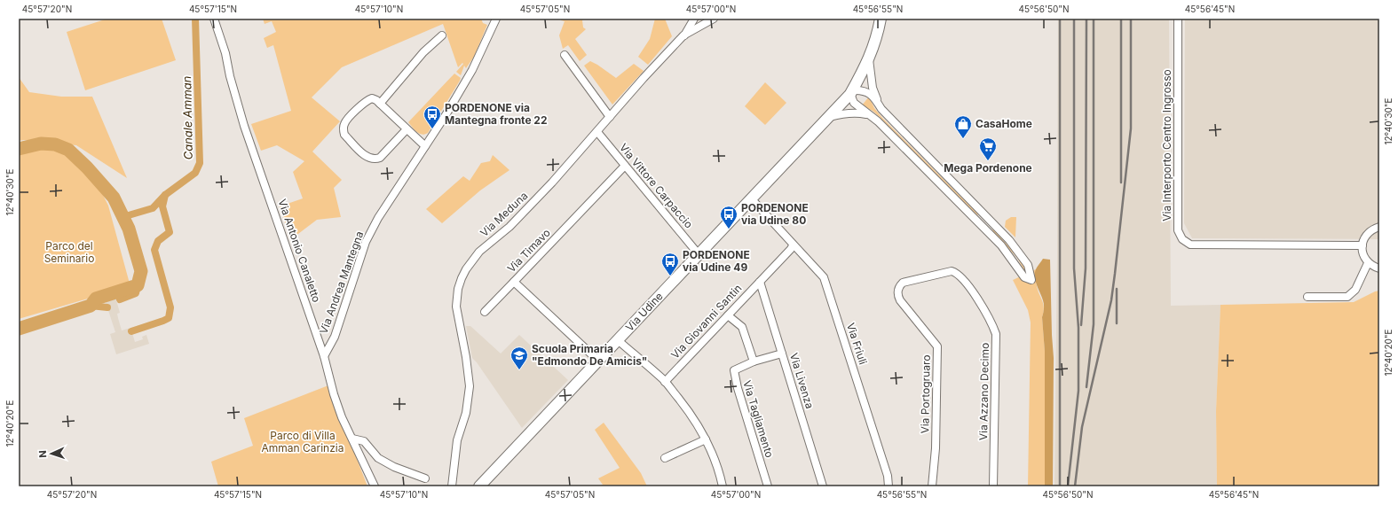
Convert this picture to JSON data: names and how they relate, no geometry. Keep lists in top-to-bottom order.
{
  "streets": {
    "main road": ["Via Udine"],
    "street": [
      "Via Interporto Centro Ingrosso",
      "Via Vittore Carpaccio",
      "Via Meduna",
      "Via Antonio Canaletto",
      "Via Timavo",
      "Via Andrea Mantegna",
      "Via Giovanni Santin",
      "Via Friuli",
      "Via Livenza",
      "Via Azzano Decimo",
      "Via Portogruaro",
      "Via Tagliamento"
    ]
  },
  "crossings": [
    ["Via Vittore Carpaccio", "Via Meduna"],
    ["Via Vittore Carpaccio", "Via Timavo"],
    ["Via Vittore Carpaccio", "Via Udine"],
    ["Via Antonio Canaletto", "Via Andrea Mantegna"],
    ["Via Timavo", "Via Udine"],
    ["Via Udine", "Via Friuli"],
    ["Via Giovanni Santin", "Via Friuli"],
    ["Via Giovanni Santin", "Via Livenza"],
    ["Via Azzano Decimo", "Via Portogruaro"]
  ],
  "water": ["Canale Amman"],
  "parks": ["Parco del Seminario", "Parco di Villa Amman Carinzia"],
  "places": {
    "bus stop": ["PORDENONE via Mantegna fronte 22", "PORDENONE via Udine 80", "PORDENONE via Udine 49"],
    "shop": ["CasaHome"],
    "supermarket": ["Mega Pordenone"],
    "school or university": ["Scuola Primaria \"Edmondo De Amicis\""]
  },
  "north": "left",
  "coordinates": [
    "45°57'20\"N",
    "45°57'15\"N",
    "45°57'10\"N",
    "45°57'05\"N",
    "45°57'00\"N",
    "45°56'55\"N",
    "45°56'50\"N",
    "45°56'45\"N",
    "12°40'30\"E",
    "12°40'20\"E"
  ]
}
